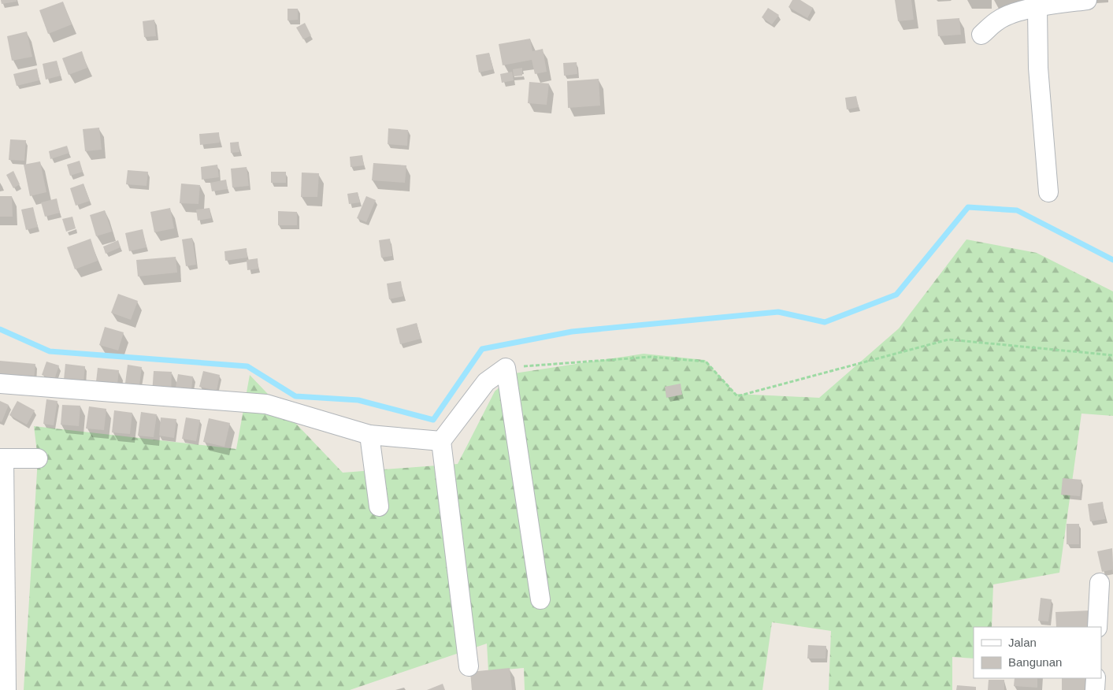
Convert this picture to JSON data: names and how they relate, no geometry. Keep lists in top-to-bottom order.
{
  "legend": ["Jalan", "Bangunan"]
}
